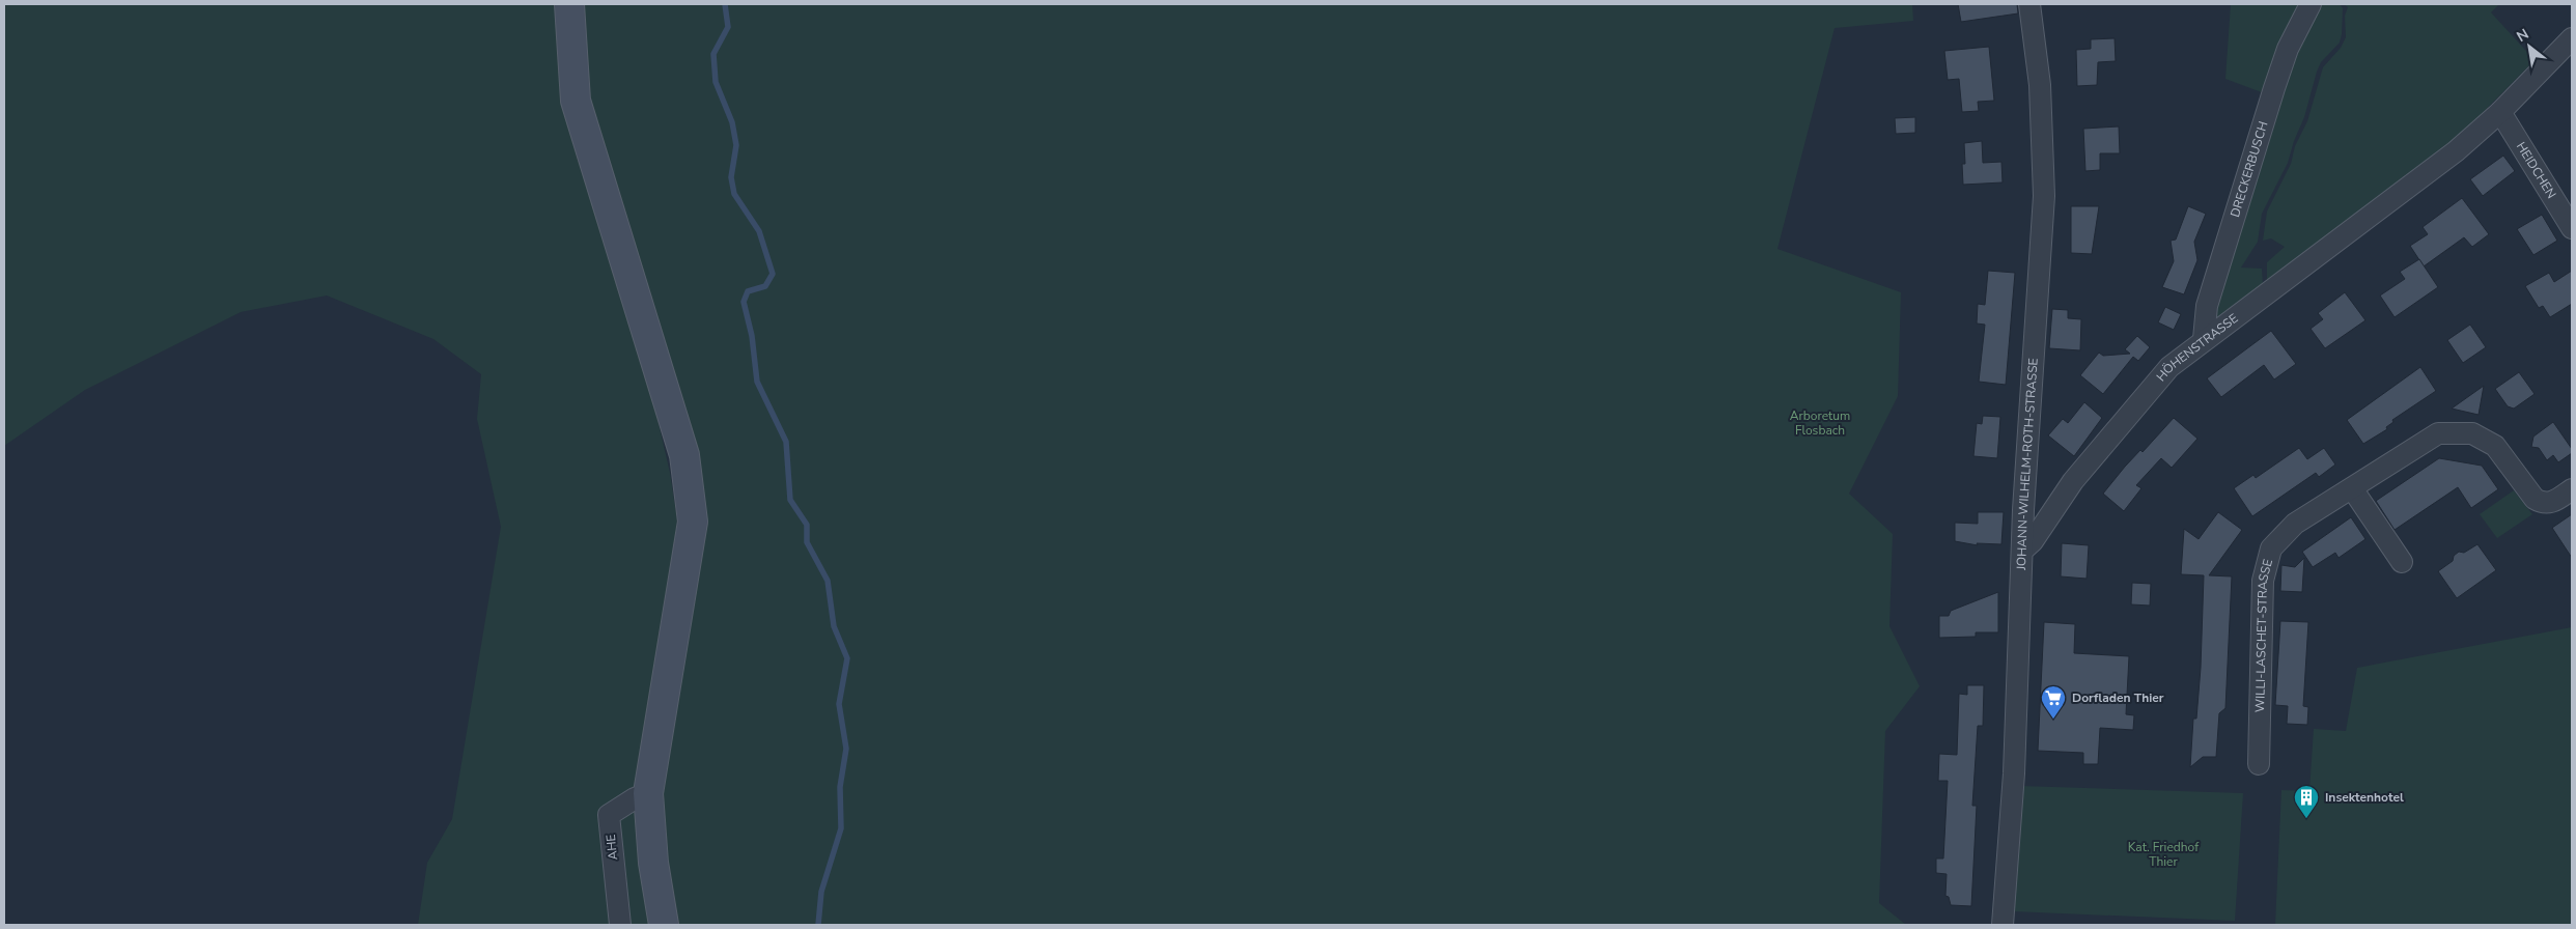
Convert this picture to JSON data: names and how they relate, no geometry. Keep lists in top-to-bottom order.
{
  "streets": {
    "street": [
      "DRECKERBUSCH",
      "HEIDCHEN",
      "HÖHENSTRASSE",
      "JOHANN-WILHELM-ROTH-STRASSE",
      "WILLI-LASCHET-STRASSE",
      "AHE"
    ]
  },
  "crossings": [
    ["DRECKERBUSCH", "HÖHENSTRASSE"],
    ["HEIDCHEN", "HÖHENSTRASSE"],
    ["HÖHENSTRASSE", "JOHANN-WILHELM-ROTH-STRASSE"]
  ],
  "parks": ["Arboretum Flosbach", "Kat. Friedhof Thier"],
  "places": {
    "supermarket": ["Dorfladen Thier"],
    "building": ["Insektenhotel"]
  },
  "north": "top left"
}
